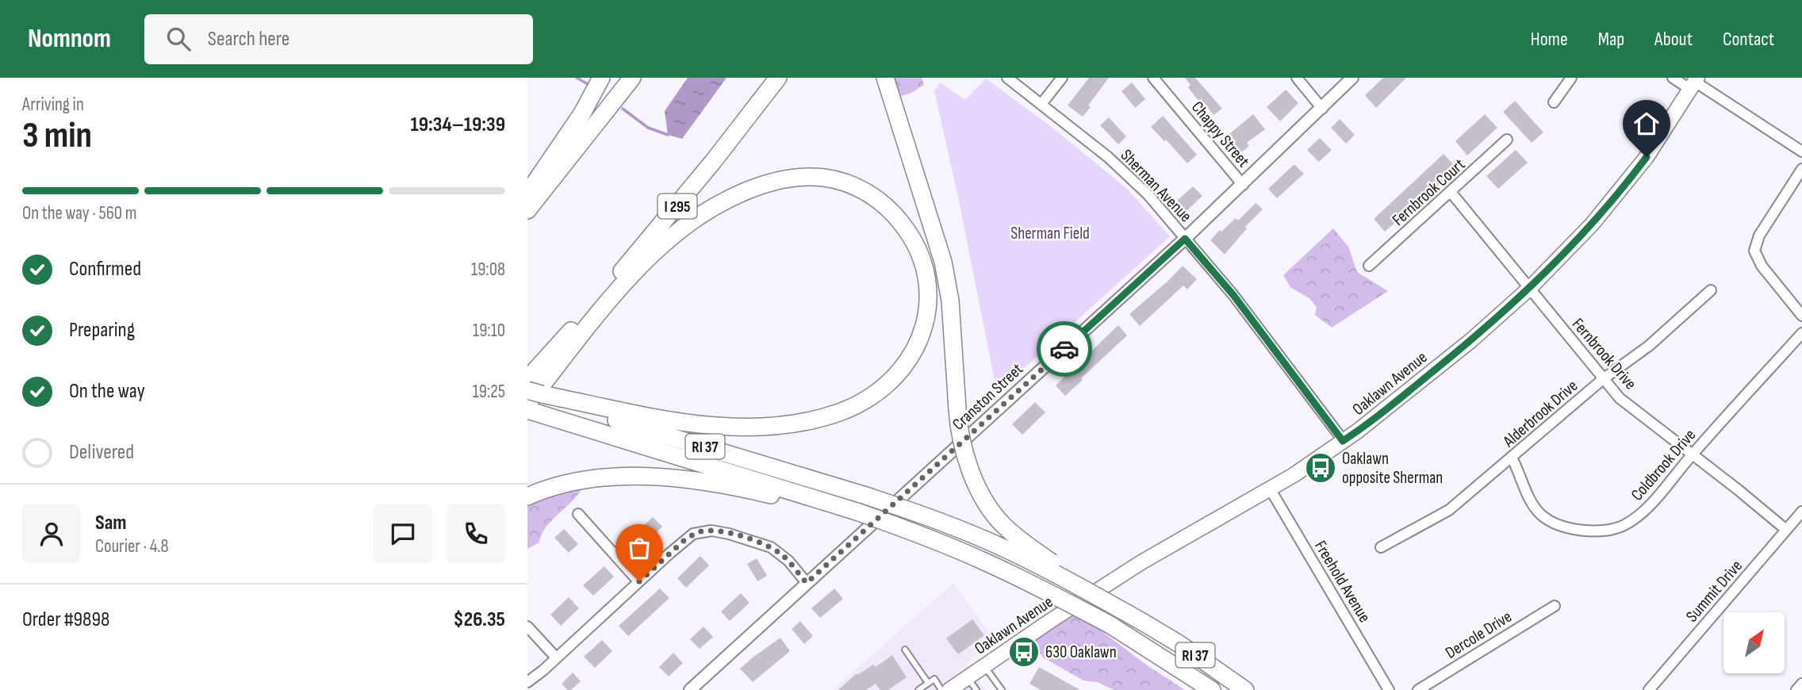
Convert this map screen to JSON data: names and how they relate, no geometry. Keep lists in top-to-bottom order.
{
  "streets": {
    "highway": ["I 295", "RI 37"],
    "main road": ["Oaklawn Avenue"],
    "street": [
      "Chappy Street",
      "Sherman Avenue",
      "Fernbrook Court",
      "Fernbrook Drive",
      "Cranston Street",
      "Alderbrook Drive",
      "Coldbrook Drive",
      "Freehold Avenue",
      "Summit Drive",
      "Dercole Drive"
    ]
  },
  "crossings": [
    ["Chappy Street", "Cranston Street"],
    ["Sherman Avenue", "Oaklawn Avenue"],
    ["Sherman Avenue", "Cranston Street"],
    ["Fernbrook Court", "Fernbrook Drive"],
    ["Fernbrook Drive", "Oaklawn Avenue"],
    ["Fernbrook Drive", "Alderbrook Drive"],
    ["Fernbrook Drive", "Coldbrook Drive"],
    ["Fernbrook Drive", "Summit Drive"],
    ["Oaklawn Avenue", "Freehold Avenue"],
    ["Alderbrook Drive", "Coldbrook Drive"]
  ],
  "parks": ["Sherman Field"],
  "places": {
    "bus stop": ["Oaklawn opposite Sherman", "630 Oaklawn"]
  },
  "north": "top right",
  "page": {
    "header": "Nomnom",
    "search": "Search here",
    "nav": [
      "Home",
      "Map",
      "About",
      "Contact"
    ],
    "heading": ["3 min", "Arriving in", "19:34–19:39"],
    "panel": [
      "Sam",
      "Courier · 4.8",
      "Order #9898",
      "$26.35"
    ],
    "bar": "On the way · 560 m",
    "list": [
      ["Confirmed", "19:08"],
      ["Preparing", "19:10"],
      ["On the way", "19:25"],
      "Delivered"
    ]
  }
}
